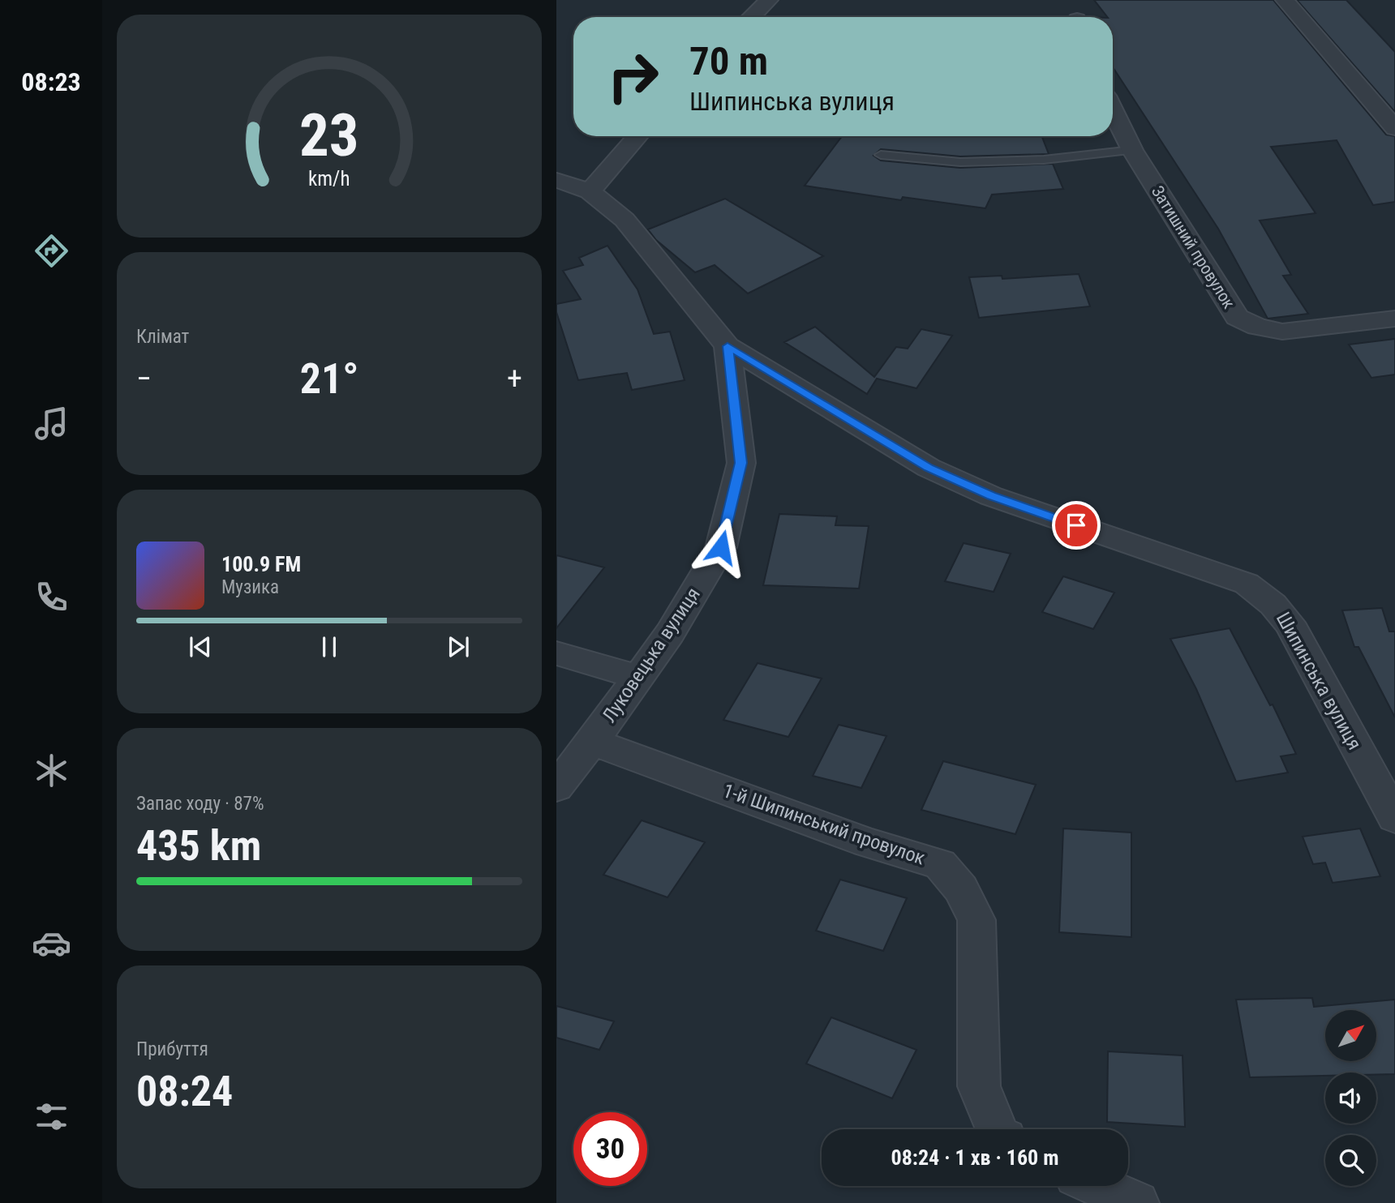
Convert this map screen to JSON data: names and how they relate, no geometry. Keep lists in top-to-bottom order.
{
  "streets": {
    "street": [
      "Затишний провулок",
      "Луковецька вулиця",
      "Шипинська вулиця",
      "1-й Шипинський провулок"
    ]
  },
  "crossings": [
    ["Луковецька вулиця", "Шипинська вулиця"],
    ["Луковецька вулиця", "1-й Шипинський провулок"]
  ],
  "north": "top right",
  "page": {
    "tabs": "08:23",
    "turn": ["70 m", "Шипинська вулиця"],
    "tile": [
      "Клімат",
      ["Запас ходу · 87%", "435 km"],
      ["Прибуття", "08:24"]
    ],
    "heat": ["−", "21°", "+"],
    "song": ["100.9 FM", "Музика"],
    "limit": "30",
    "trip": "08:24 · 1 хв · 160 m",
    "gauge": ["23", "km/h"]
  }
}
